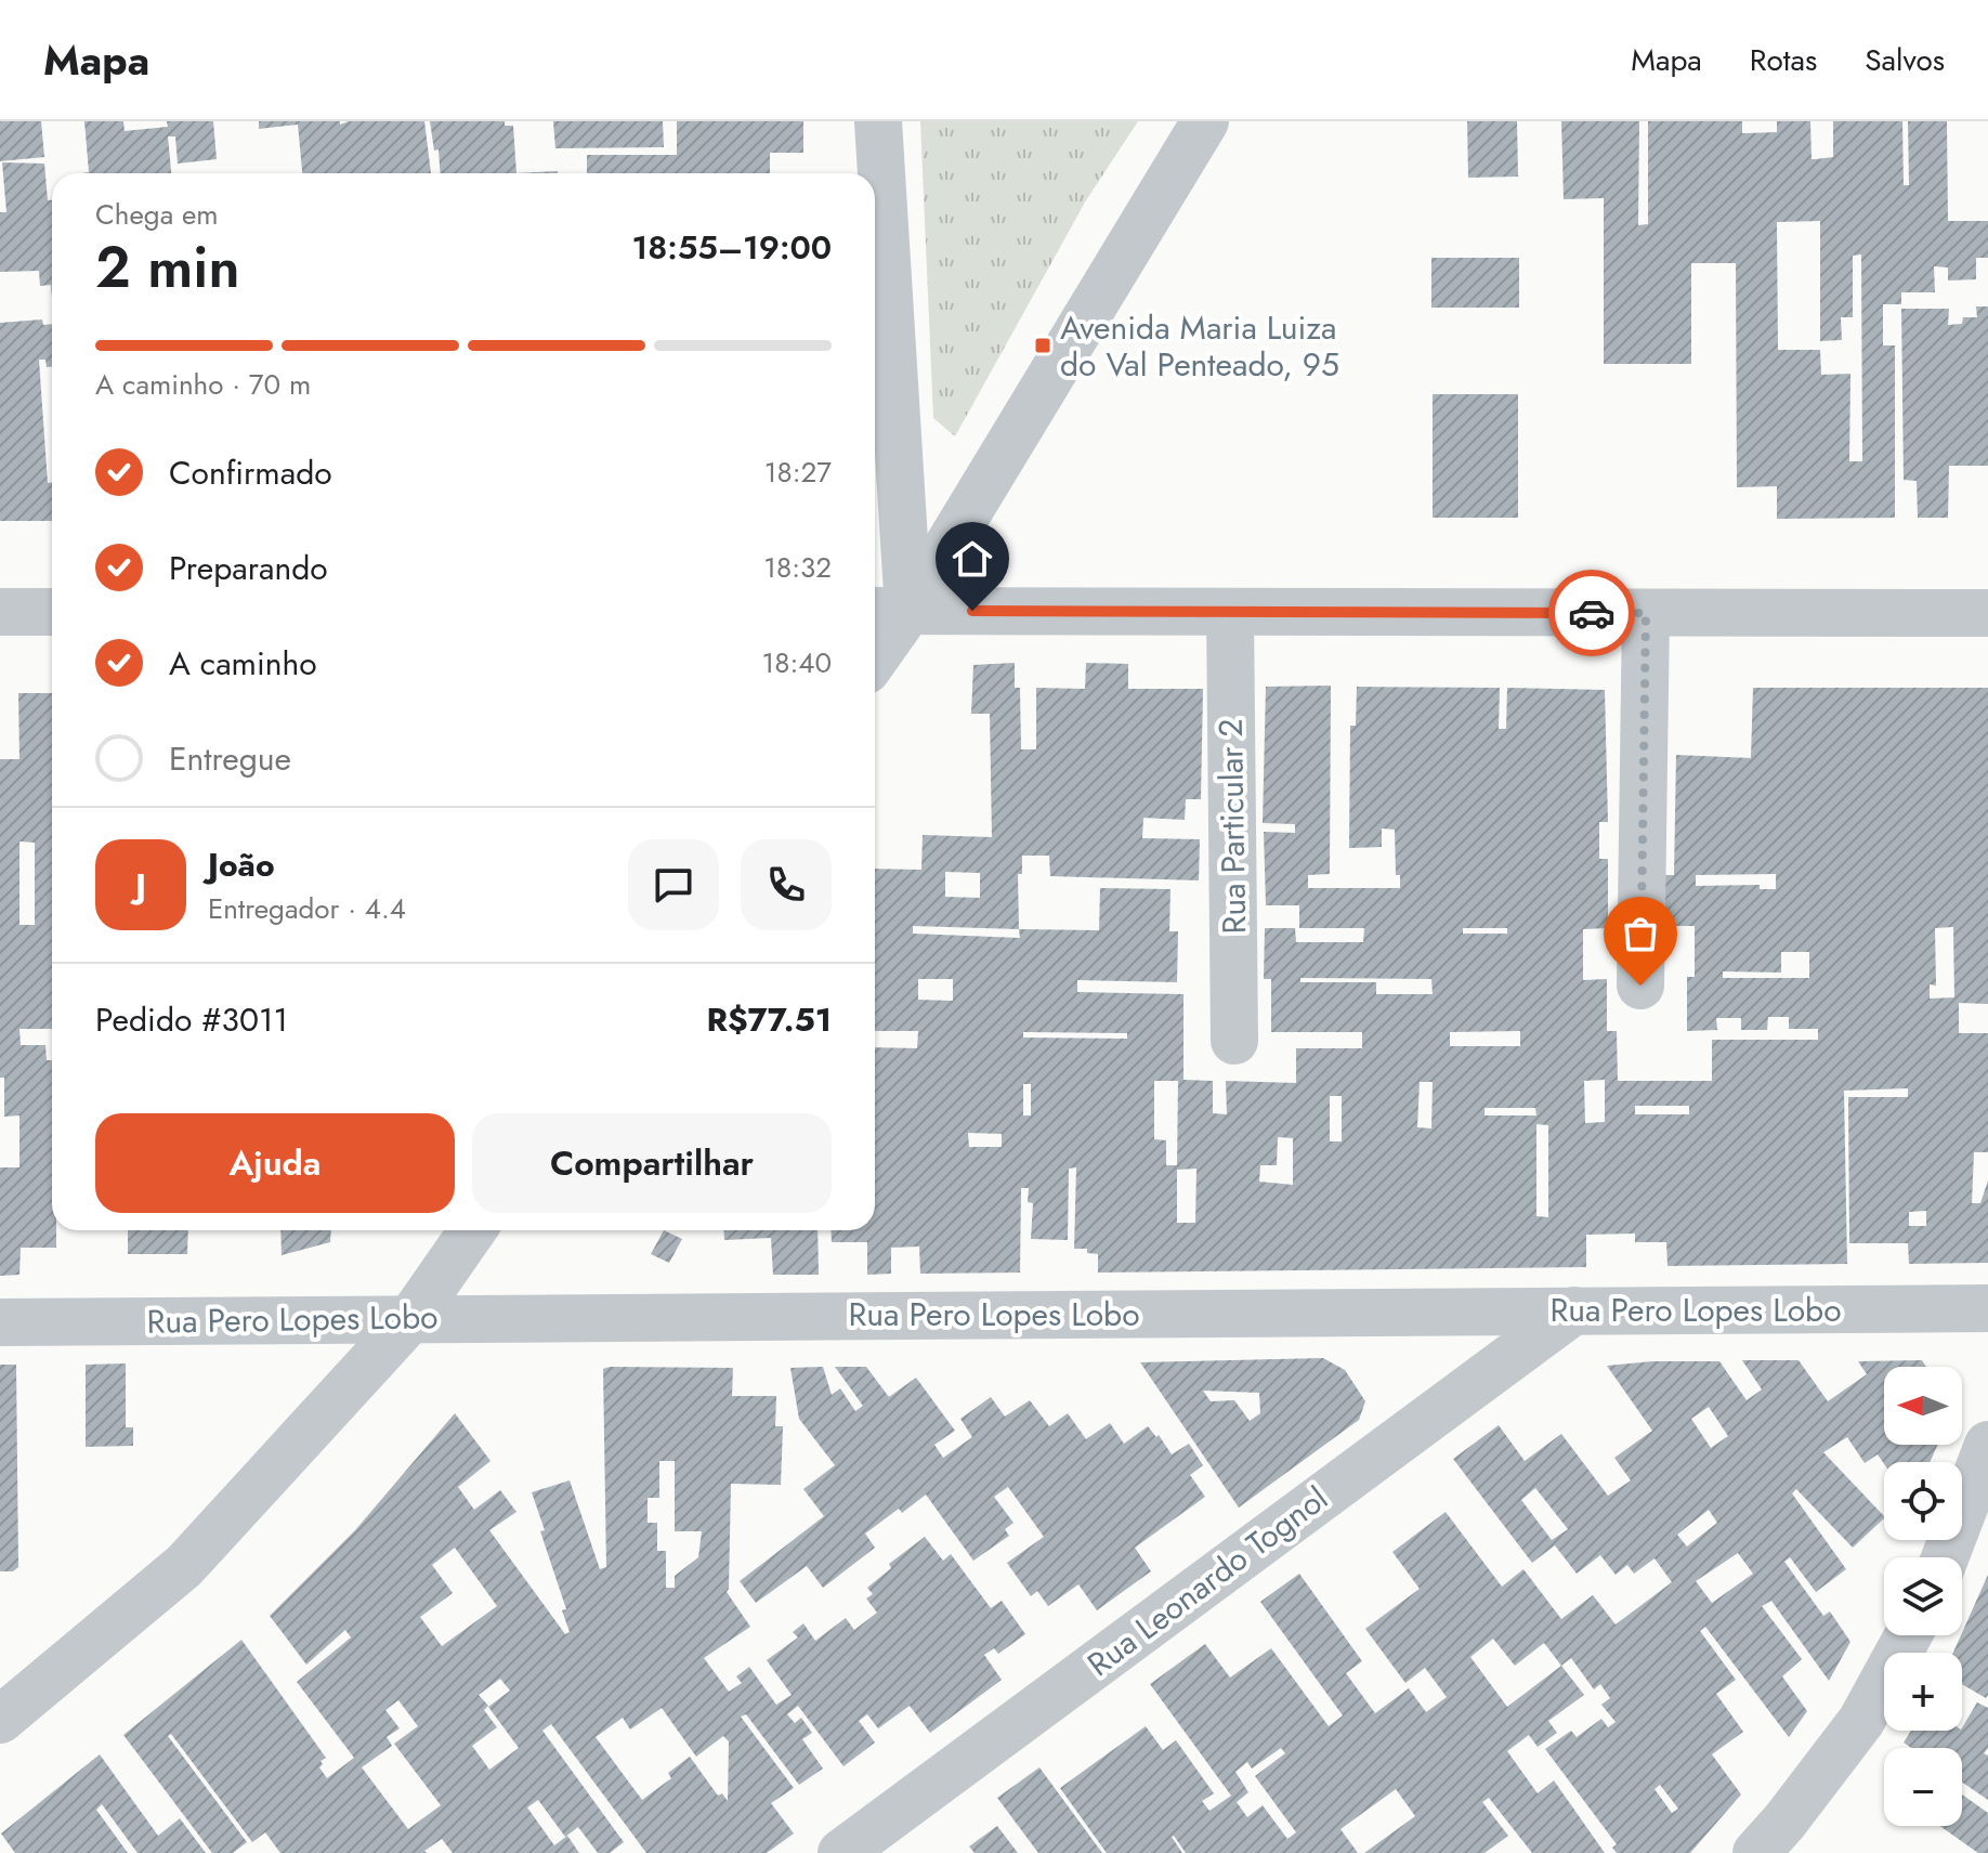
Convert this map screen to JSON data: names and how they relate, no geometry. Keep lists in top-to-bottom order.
{
  "streets": {
    "street": ["Rua Particular 2", "Rua Pero Lopes Lobo", "Rua Leonardo Tognol"]
  },
  "crossings": [
    ["Rua Pero Lopes Lobo", "Rua Leonardo Tognol"]
  ],
  "places": {
    "transit": ["Avenida Maria Luiza do Val Penteado, 95"]
  },
  "north": "left",
  "page": {
    "header": "Mapa",
    "nav": ["Mapa", "Rotas", "Salvos"],
    "heading": ["2 min", "Chega em", "18:55–19:00"],
    "panel": [
      "João",
      "Entregador · 4.4",
      "Pedido #3011",
      "R$77.51"
    ],
    "bar": "A caminho · 70 m",
    "list": [
      ["Confirmado", "18:27"],
      ["Preparando", "18:32"],
      ["A caminho", "18:40"],
      "Entregue"
    ],
    "round": "J",
    "buttons": ["Ajuda", "Compartilhar"],
    "map_buttons": ["+", "−"]
  }
}
